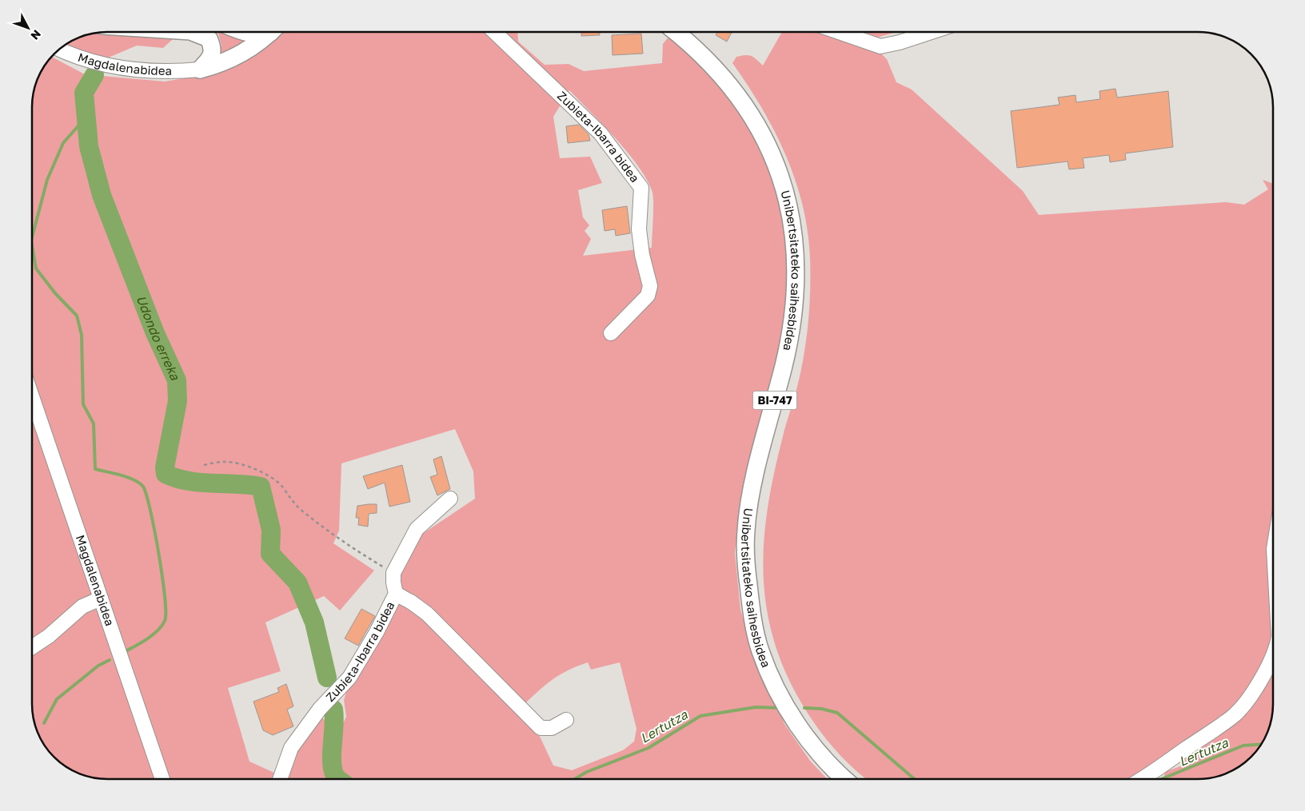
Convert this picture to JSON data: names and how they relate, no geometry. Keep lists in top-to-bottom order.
{
  "streets": {
    "main road": ["Unibertsitateko saihesbidea", "BI-747"],
    "street": ["Magdalenabidea", "Zubieta-Ibarra bidea"]
  },
  "water": ["Udondo erreka", "Lertutza"],
  "north": "bottom right"
}
